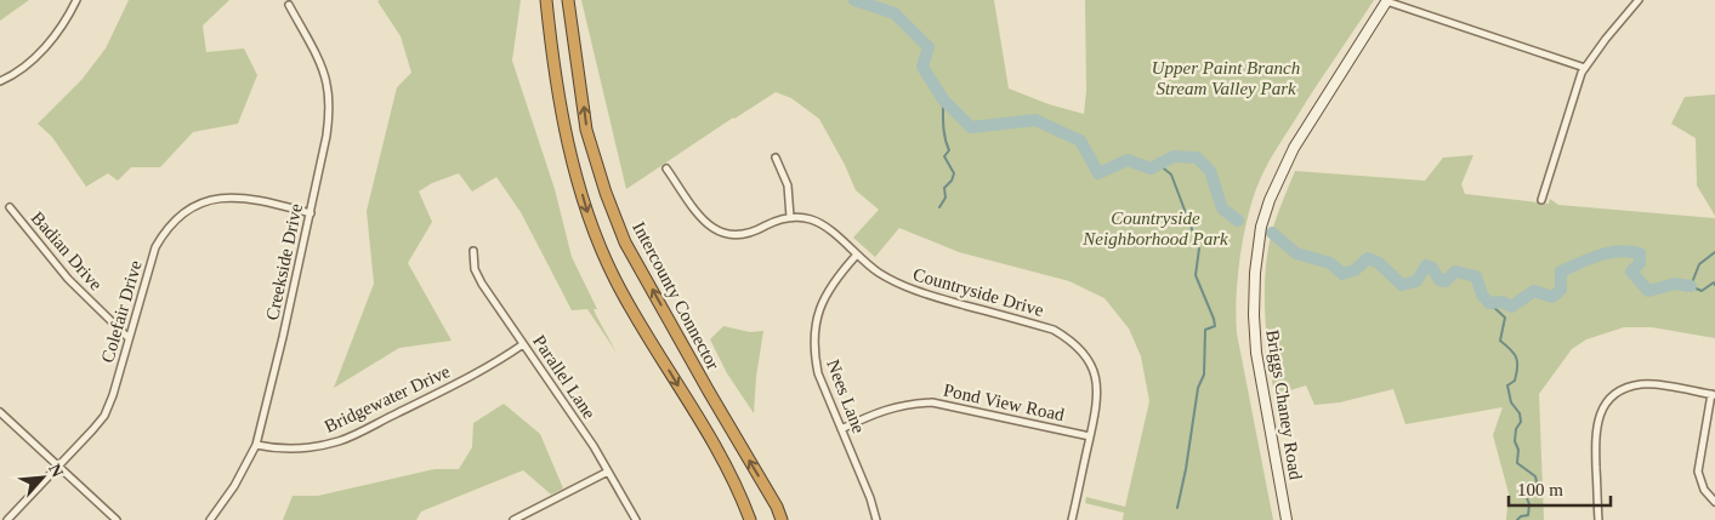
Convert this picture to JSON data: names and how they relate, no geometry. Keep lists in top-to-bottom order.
{
  "streets": {
    "highway": ["Intercounty Connector"],
    "main road": ["Briggs Chaney Road"],
    "street": [
      "Badian Drive",
      "Creekside Drive",
      "Countryside Drive",
      "Colefair Drive",
      "Parallel Lane",
      "Nees Lane",
      "Bridgewater Drive",
      "Pond View Road"
    ]
  },
  "crossings": [
    ["Badian Drive", "Colefair Drive"],
    ["Creekside Drive", "Colefair Drive"],
    ["Creekside Drive", "Bridgewater Drive"],
    ["Countryside Drive", "Nees Lane"],
    ["Countryside Drive", "Pond View Road"],
    ["Parallel Lane", "Bridgewater Drive"],
    ["Nees Lane", "Pond View Road"]
  ],
  "parks": ["Upper Paint Branch Stream Valley Park", "Countryside Neighborhood Park"],
  "scale_bar": "100 m",
  "north": "top right"
}
